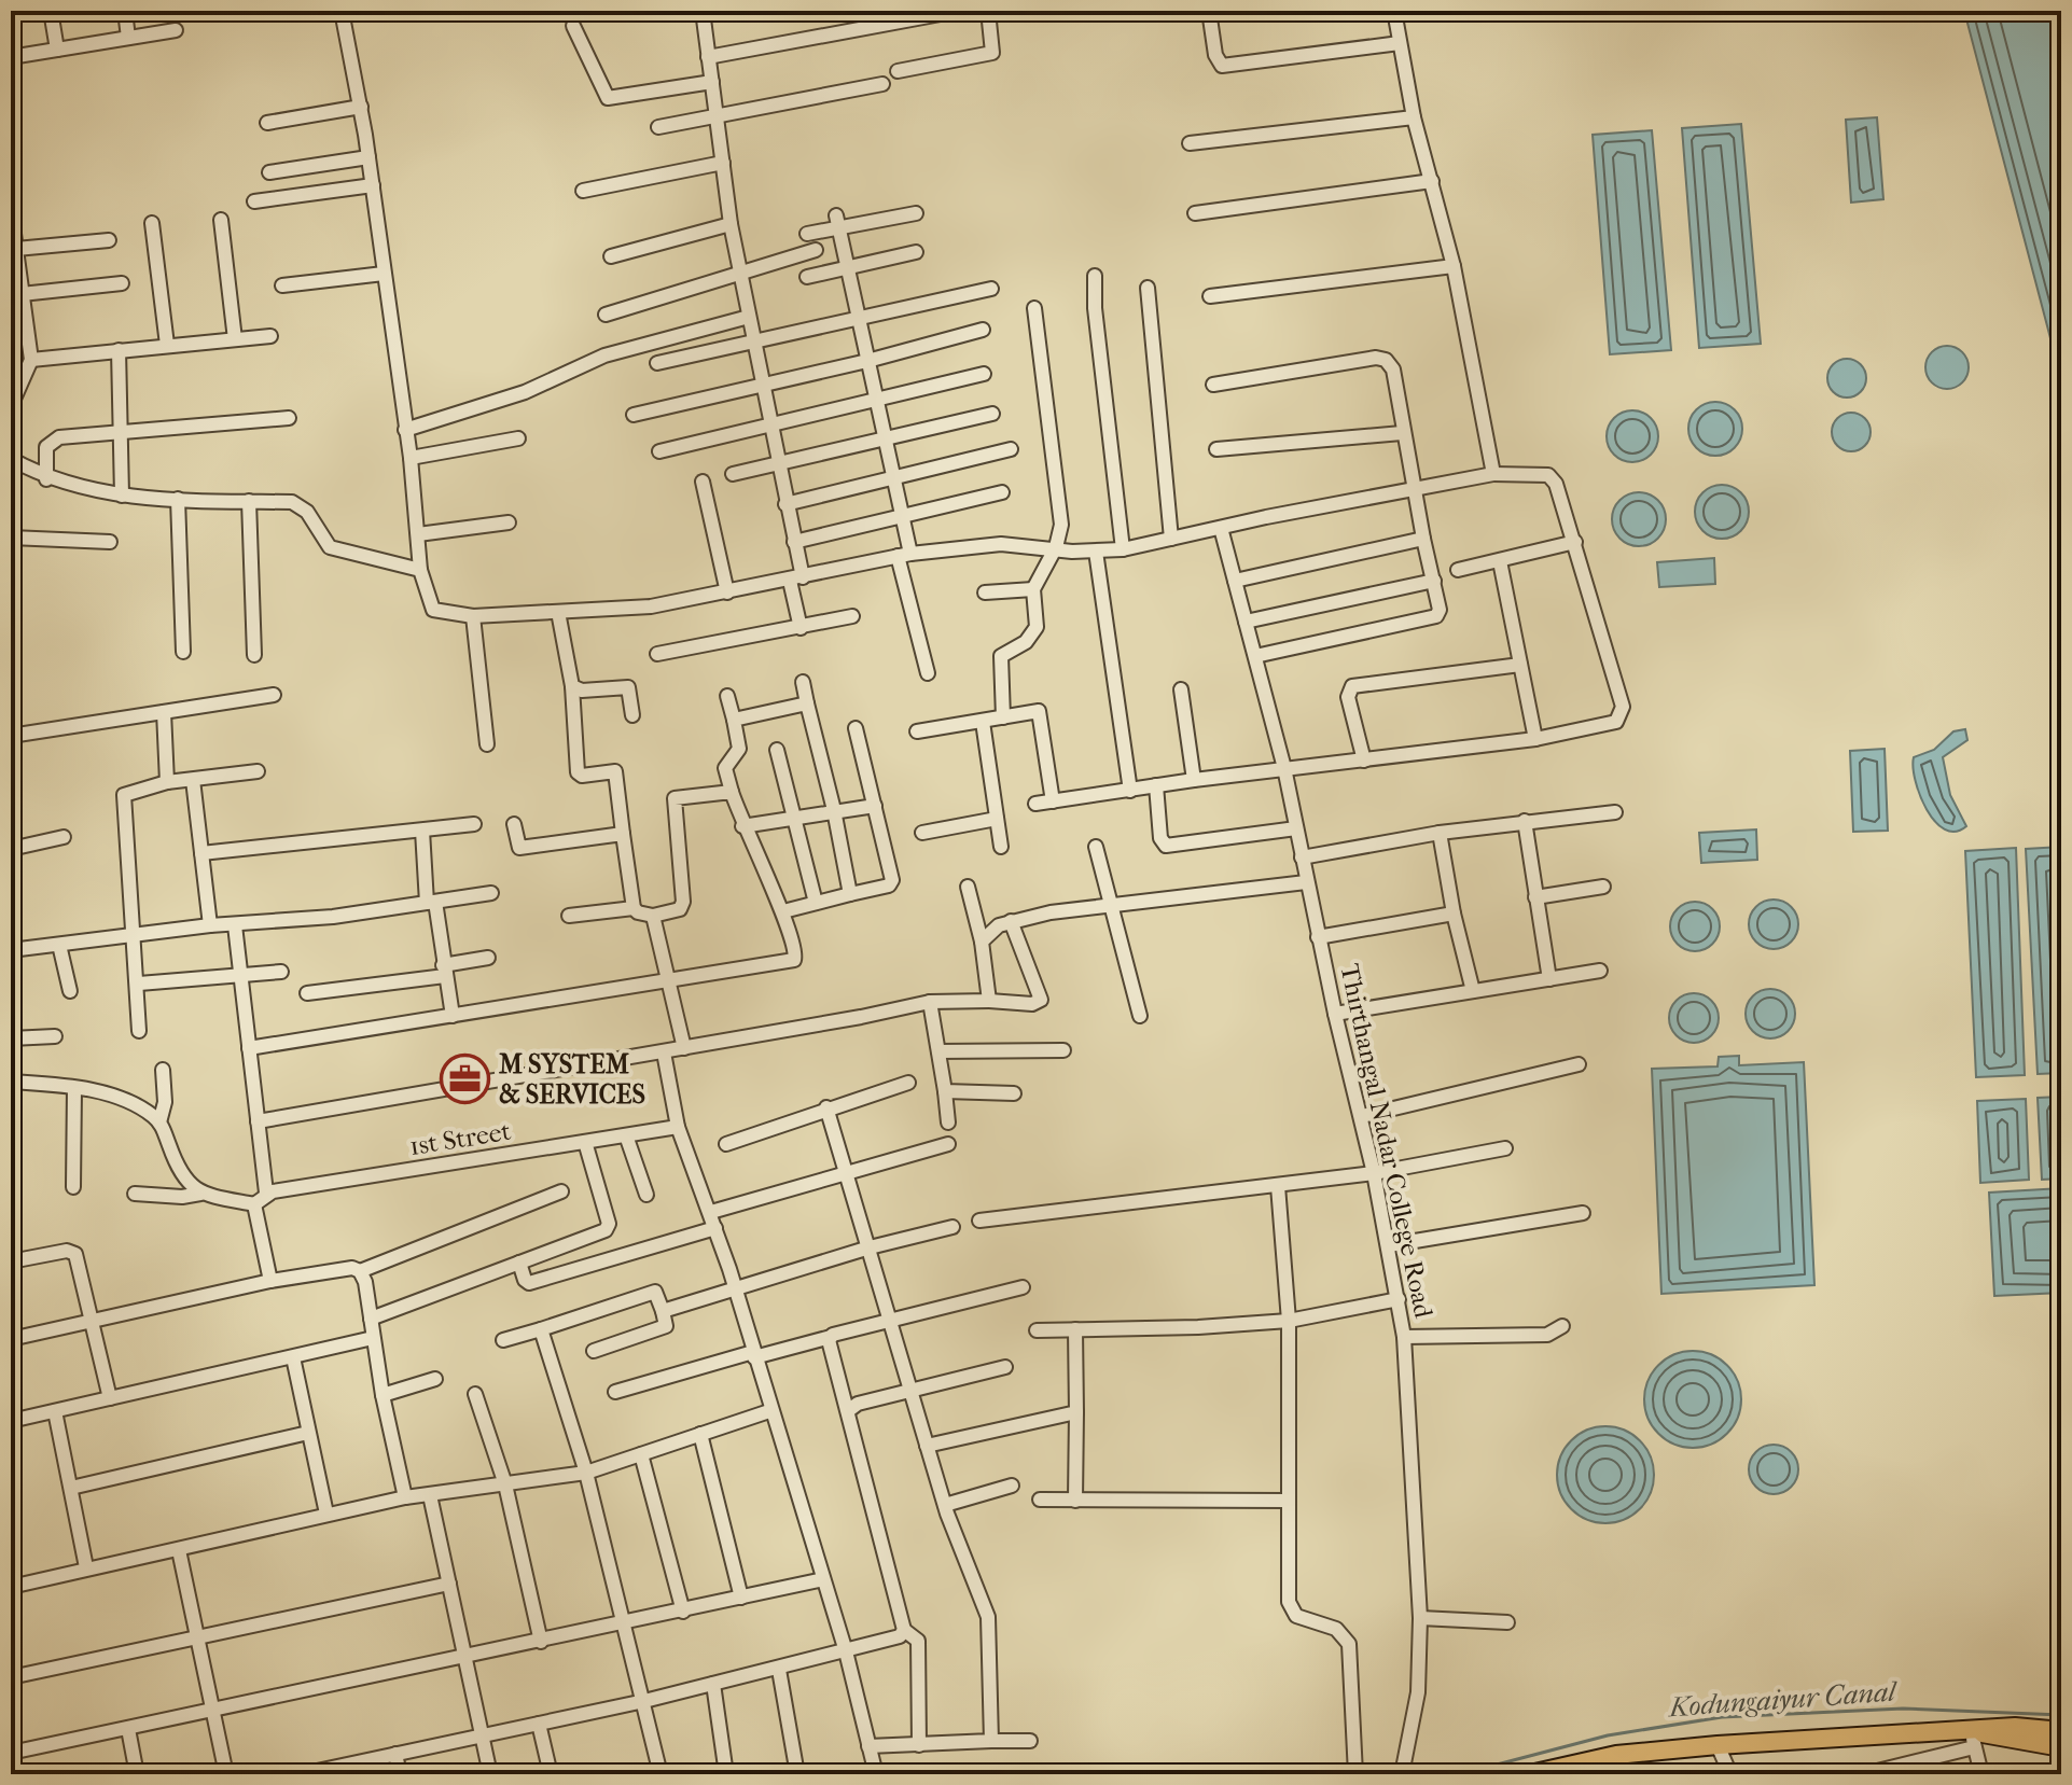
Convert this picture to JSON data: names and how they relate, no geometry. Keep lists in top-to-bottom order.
{
  "streets": {
    "street": ["1st Street", "Thirthangal Nadar College Road"]
  },
  "water": ["Kodungaiyur Canal"],
  "places": {
    "office": ["M SYSTEM & SERVICES"]
  }
}
